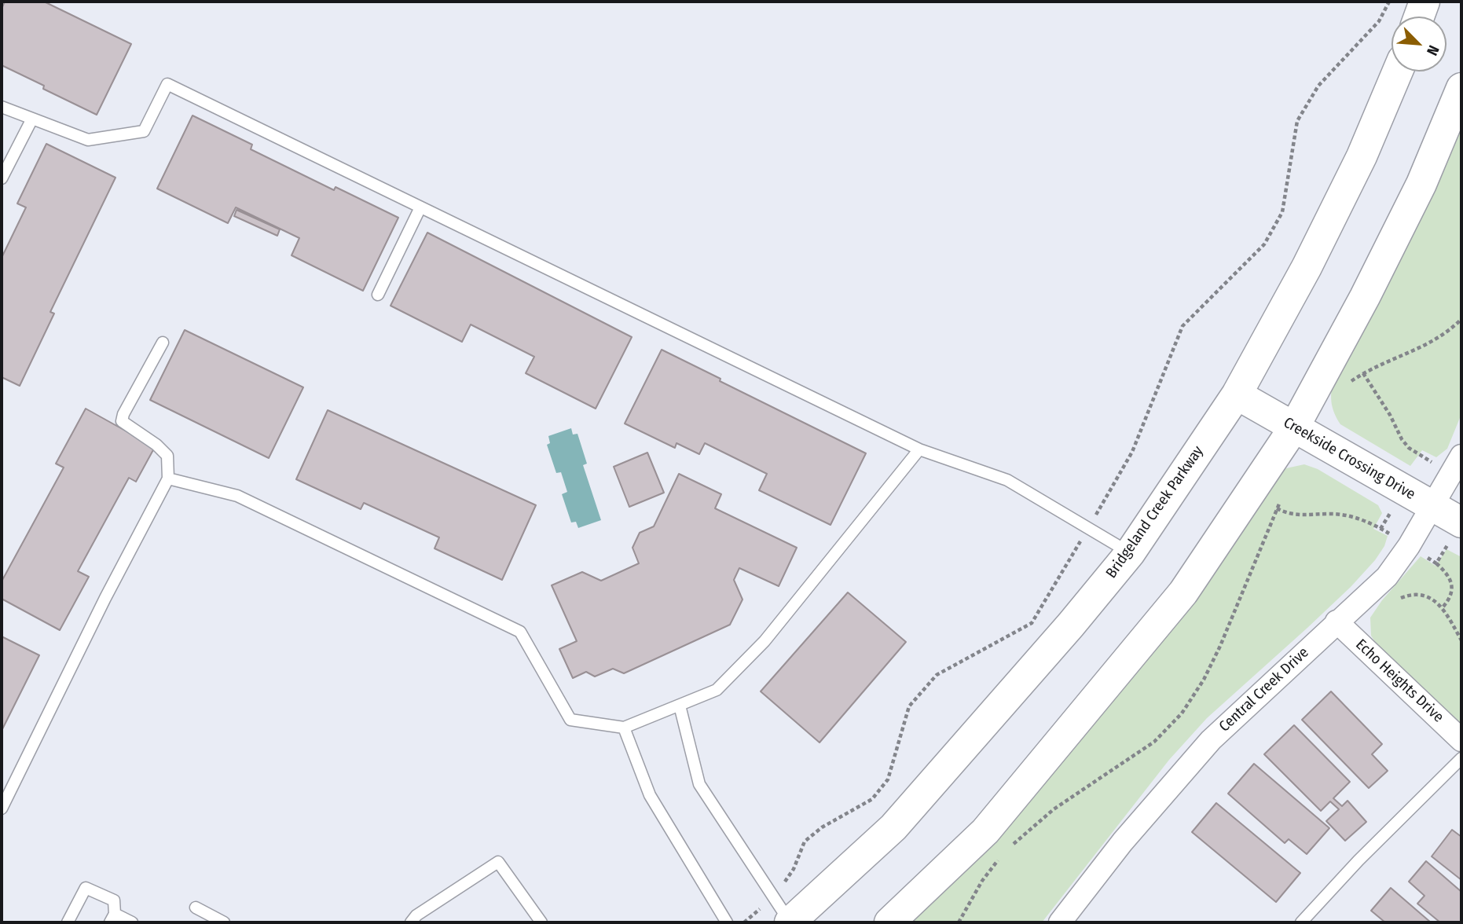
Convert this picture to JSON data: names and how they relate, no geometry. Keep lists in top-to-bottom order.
{
  "streets": {
    "main road": ["Creekside Crossing Drive", "Bridgeland Creek Parkway"],
    "street": ["Echo Heights Drive", "Central Creek Drive"]
  },
  "crossings": [
    ["Creekside Crossing Drive", "Bridgeland Creek Parkway"],
    ["Creekside Crossing Drive", "Central Creek Drive"],
    ["Echo Heights Drive", "Central Creek Drive"]
  ],
  "north": "bottom right"
}
